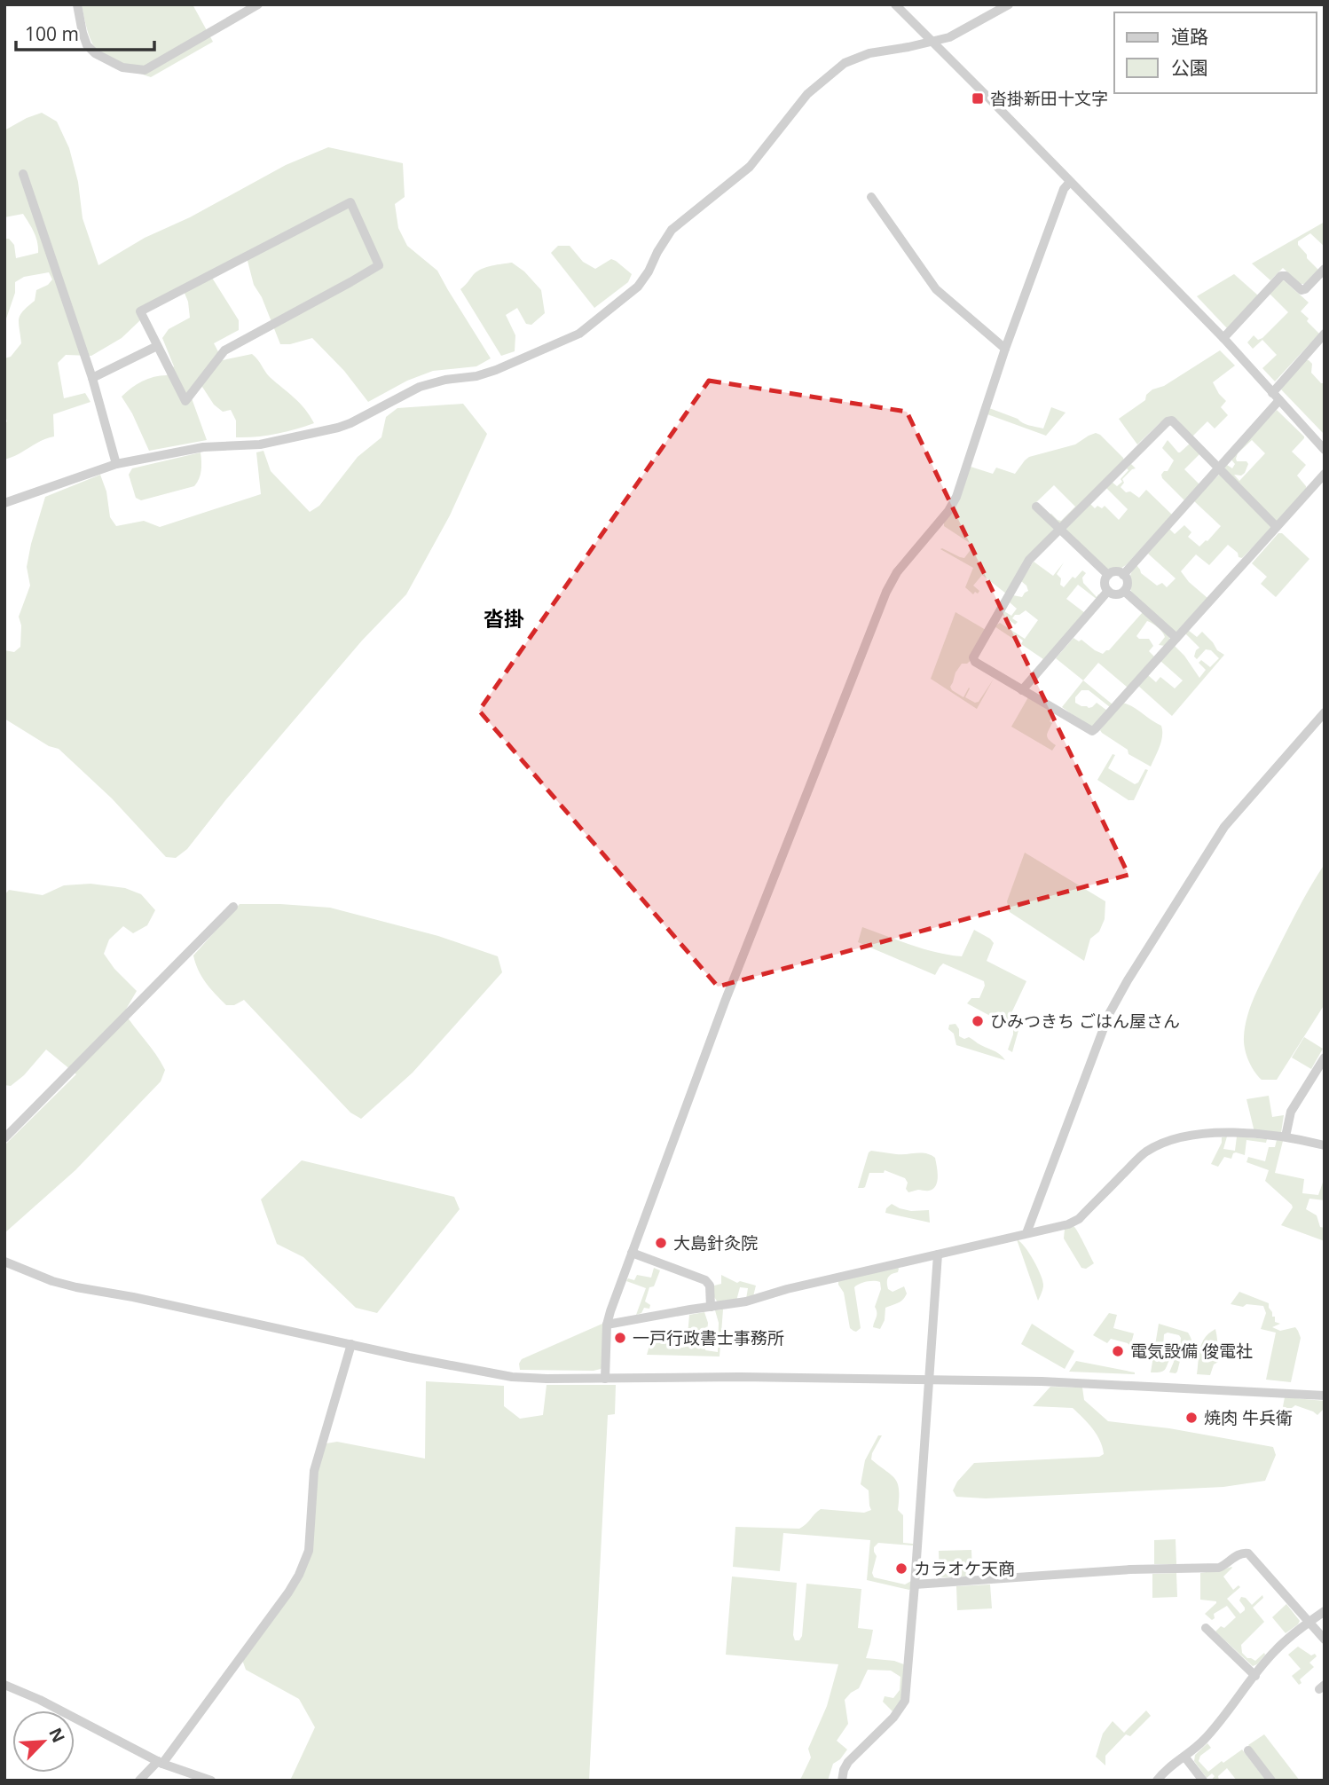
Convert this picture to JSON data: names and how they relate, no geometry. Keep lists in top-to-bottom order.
{
  "districts": ["沓掛"],
  "places": {
    "transit": ["沓掛新田十文字"],
    "other": [
      "ひみつきち ごはん屋さん",
      "大島針灸院",
      "一戸行政書士事務所",
      "電気設備 俊電社",
      "焼肉 牛兵衛",
      "カラオケ天商"
    ]
  },
  "legend": ["道路", "公園"],
  "scale_bar": "100 m",
  "north": "top right"
}
